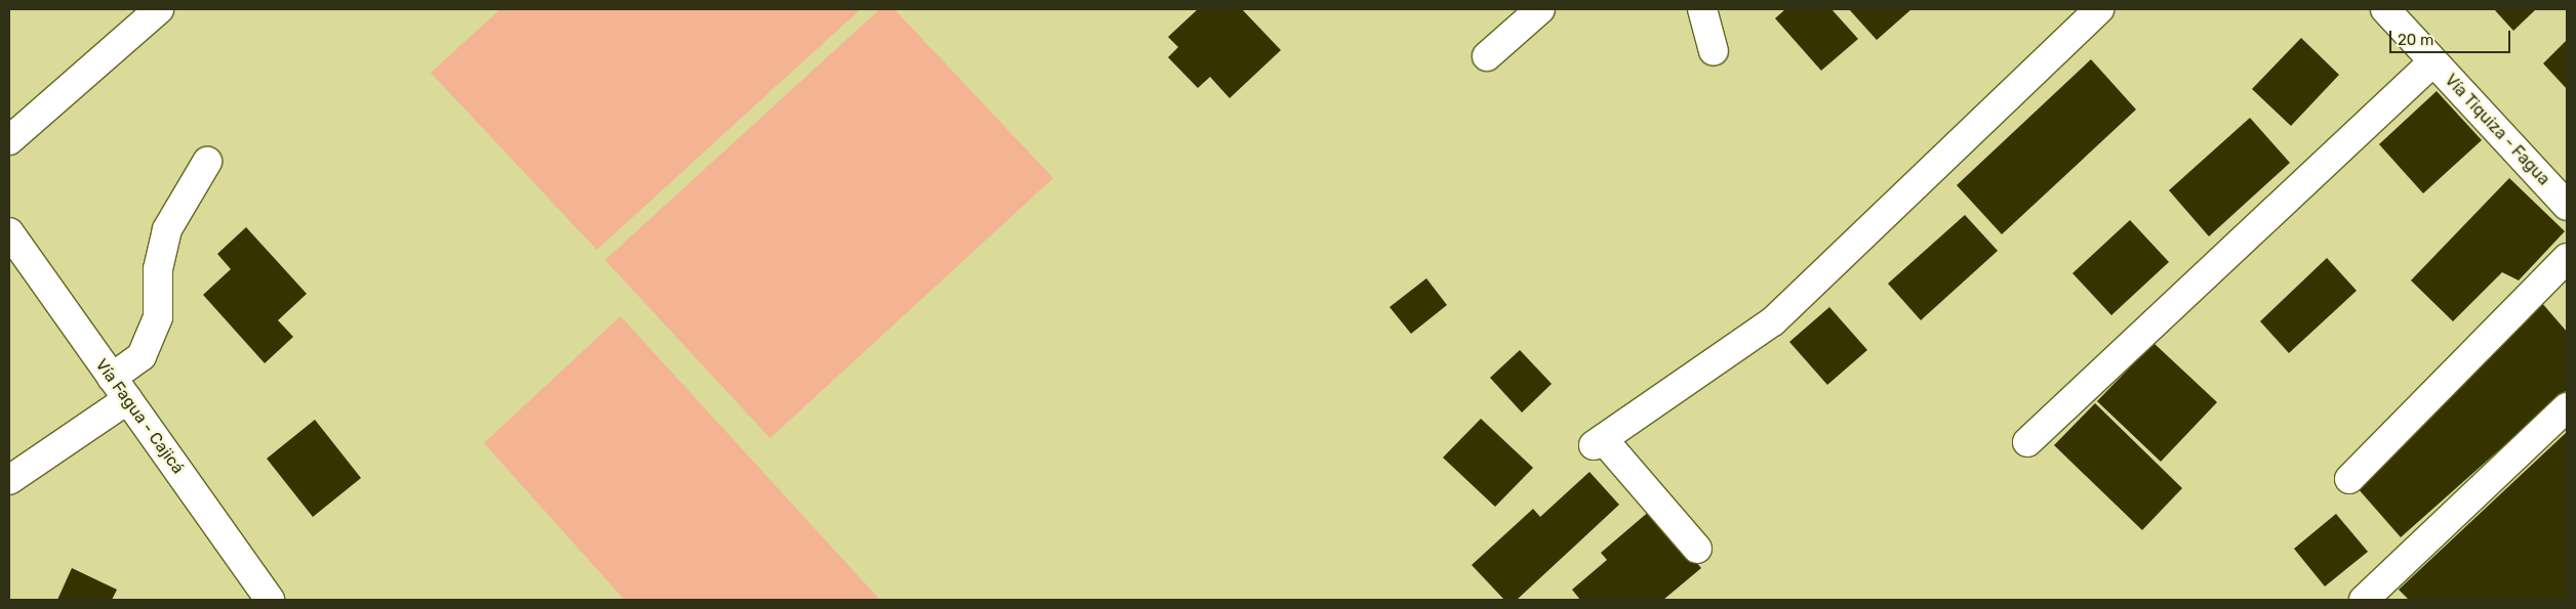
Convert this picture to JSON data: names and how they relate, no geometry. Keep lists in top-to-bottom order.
{
  "streets": {
    "street": ["Vía Tiquiza - Fagua", "Vía Fagua - Cajicá"]
  },
  "scale_bar": "20 m"
}
